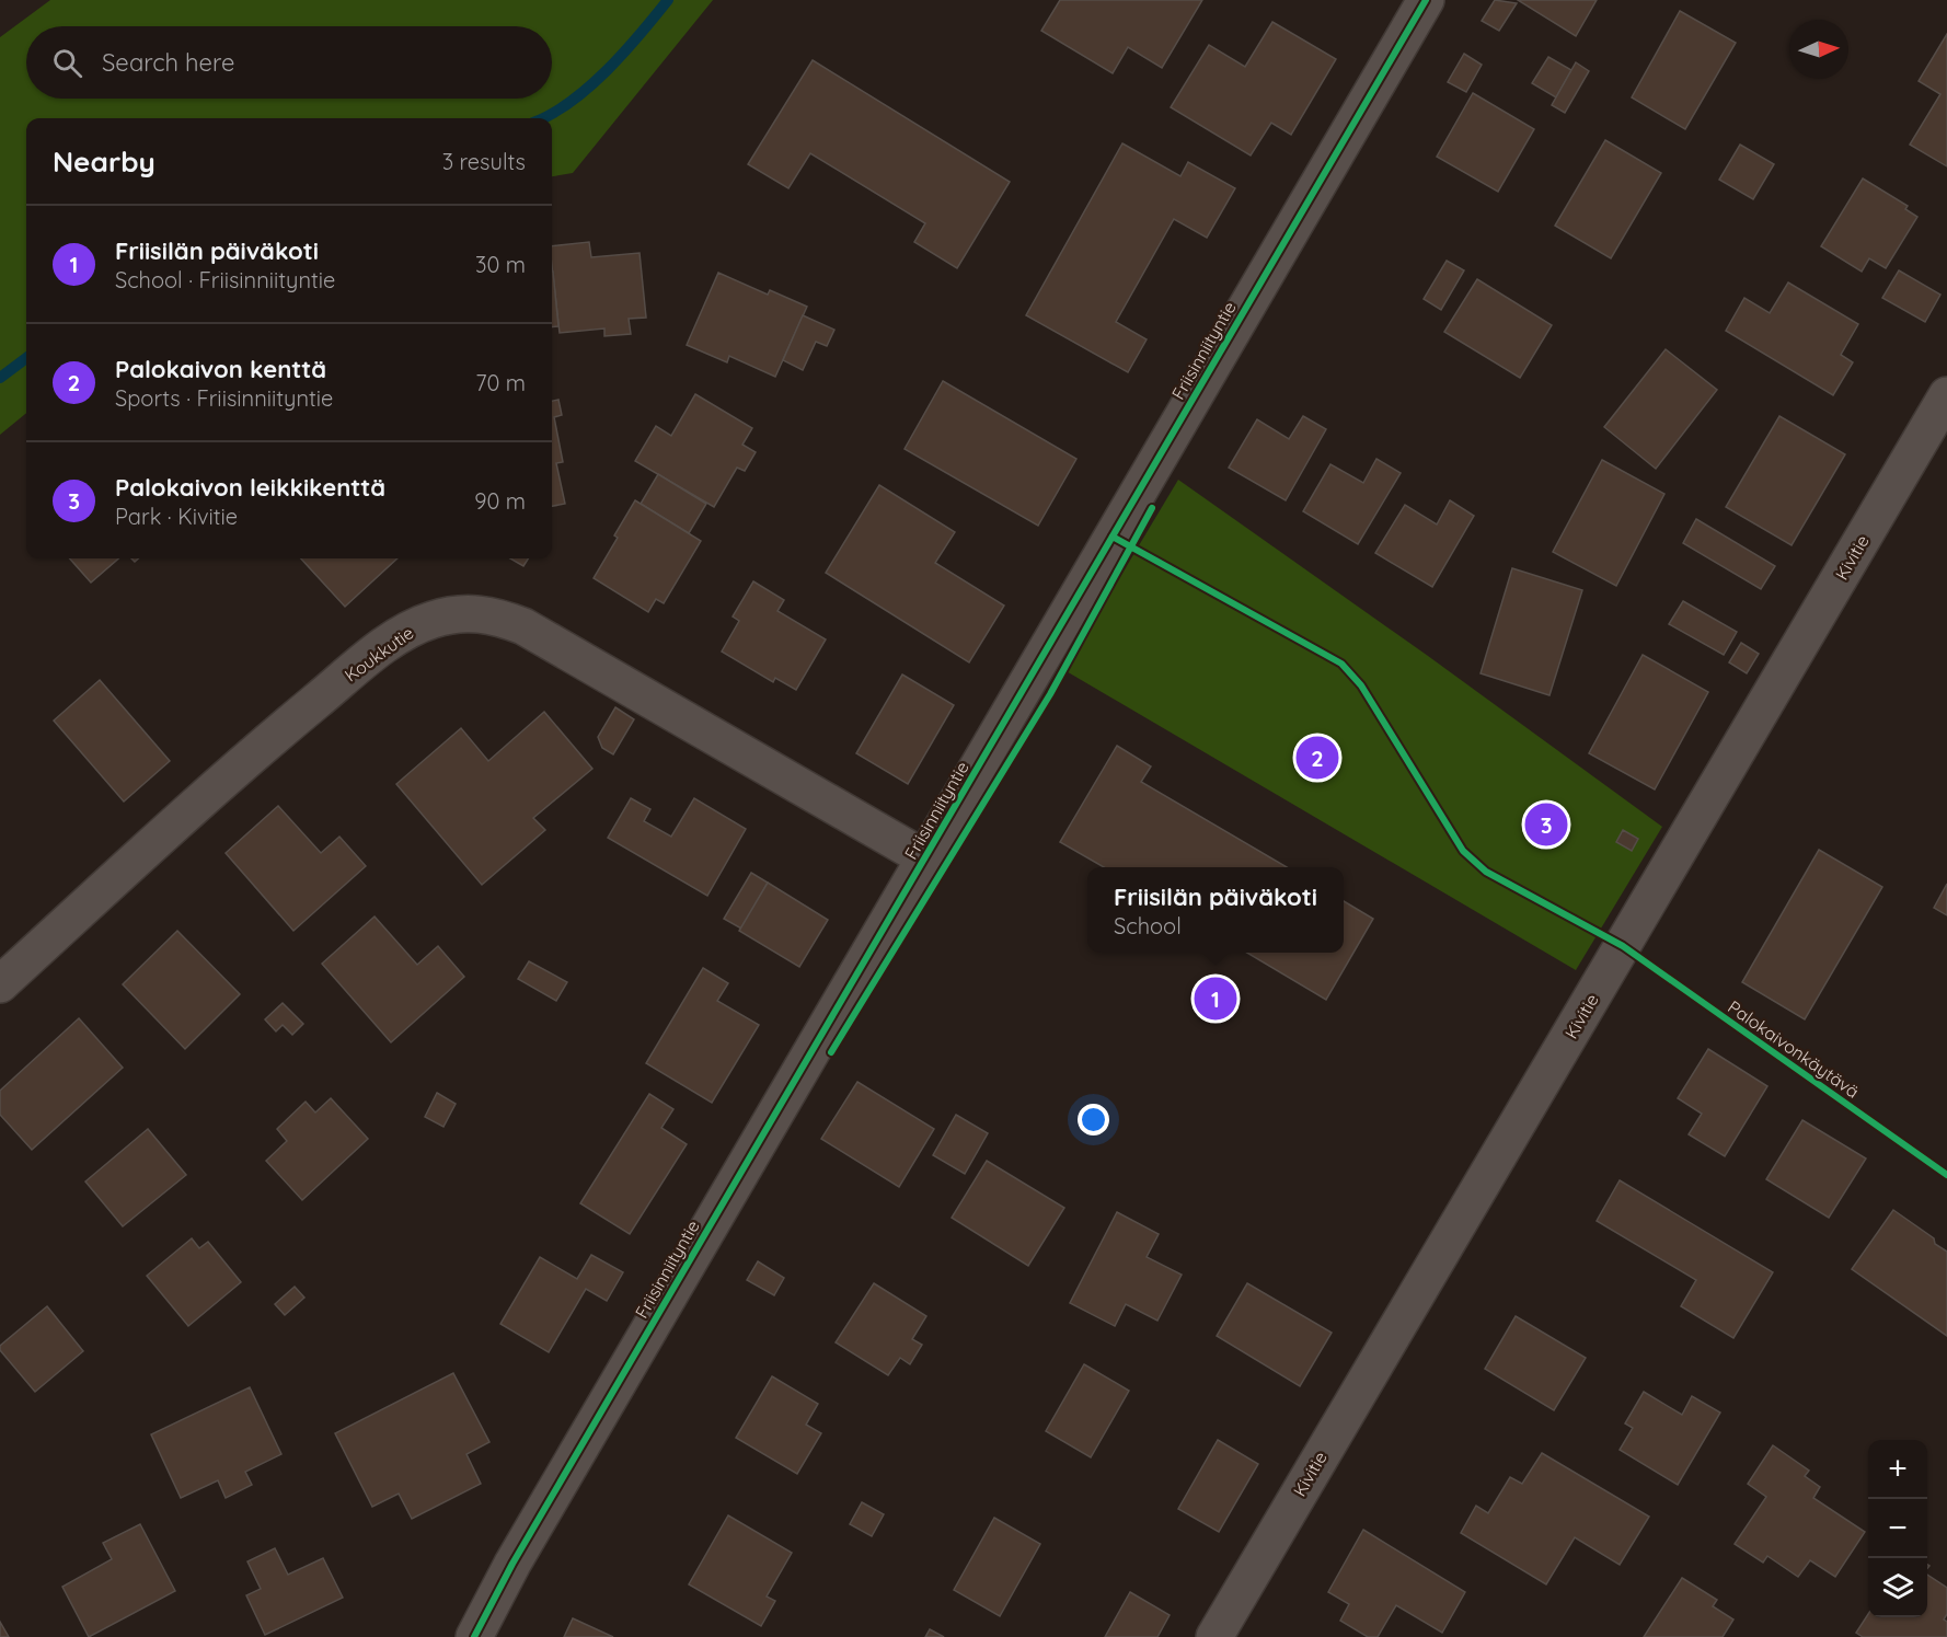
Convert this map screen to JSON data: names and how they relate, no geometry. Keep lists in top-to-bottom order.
{
  "streets": {
    "street": ["Friisinniityntie", "Kivitie", "Koukkutie"],
    "cycle path": ["Palokaivonkäytävä"]
  },
  "crossings": [
    ["Friisinniityntie", "Koukkutie"]
  ],
  "north": "right",
  "page": {
    "search": "Search here",
    "heading": ["Nearby", "3 results"],
    "list": [
      {
        "mark": "1",
        "name": "Friisilän päiväkoti",
        "note": "School · Friisinniityntie",
        "value": "30 m"
      },
      {
        "mark": "2",
        "name": "Palokaivon kenttä",
        "note": "Sports · Friisinniityntie",
        "value": "70 m"
      },
      {
        "mark": "3",
        "name": "Palokaivon leikkikenttä",
        "note": "Park · Kivitie",
        "value": "90 m"
      }
    ],
    "pins": ["2", "3", "1"],
    "popup": ["Friisilän päiväkoti", "School"],
    "map_buttons": ["+", "−"]
  }
}
